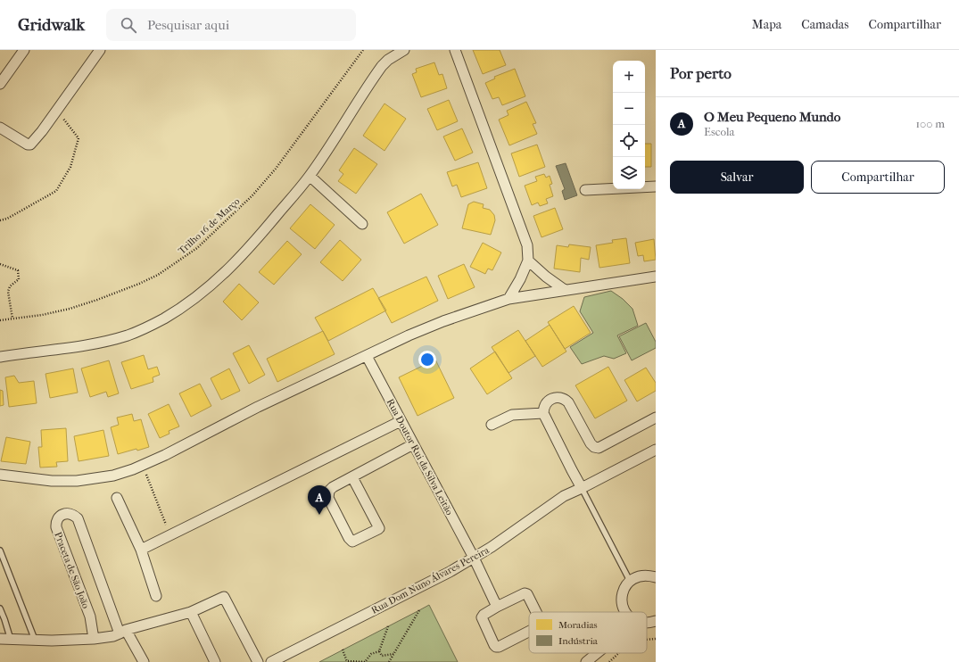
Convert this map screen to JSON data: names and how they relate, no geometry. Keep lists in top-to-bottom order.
{
  "streets": {
    "street": ["Rua Doutor Rui da Silva Leitão", "Praceta de São João", "Rua Dom Nuno Álvares Pereira"],
    "path": ["Trilho 16 de Março"]
  },
  "crossings": [
    ["Rua Doutor Rui da Silva Leitão", "Rua Dom Nuno Álvares Pereira"]
  ],
  "legend": ["Moradias", "Indústria"],
  "page": {
    "header": "Gridwalk",
    "search": "Pesquisar aqui",
    "nav": ["Mapa", "Camadas", "Compartilhar"],
    "heading": "Por perto",
    "map_buttons": ["+", "−"],
    "list": [
      {
        "mark": "A",
        "name": "O Meu Pequeno Mundo",
        "note": "Escola",
        "value": "100 m"
      }
    ],
    "buttons": ["Salvar", "Compartilhar"],
    "pins": "A"
  }
}
